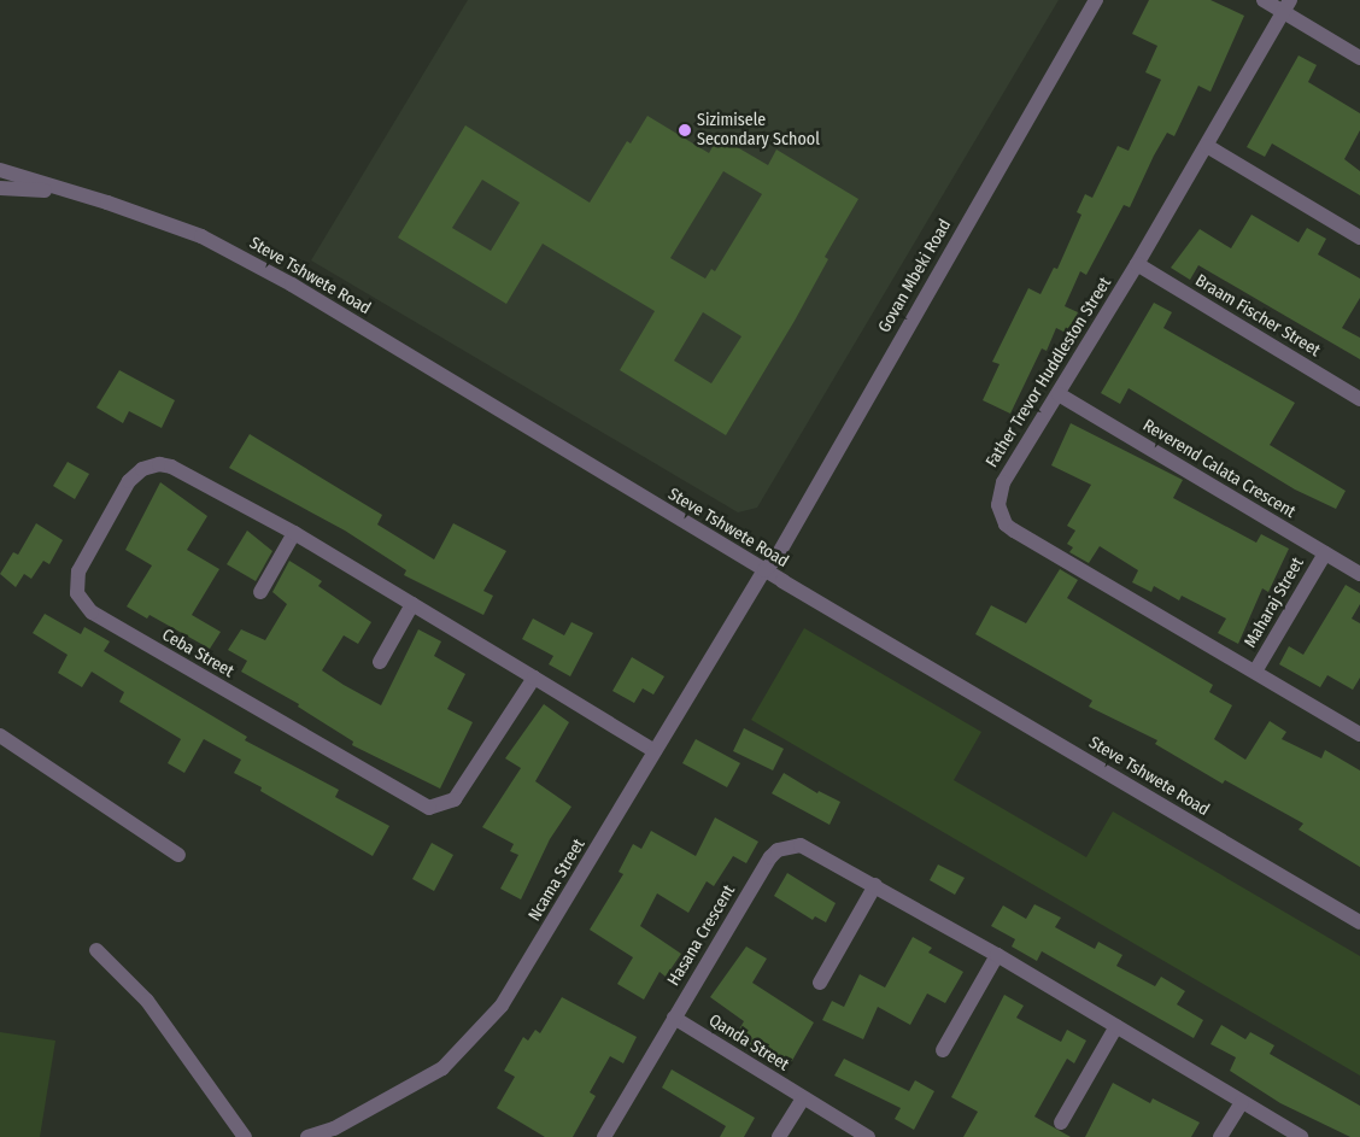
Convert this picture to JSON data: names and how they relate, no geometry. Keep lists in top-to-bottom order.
{
  "streets": {
    "street": [
      "Steve Tshwete Road",
      "Govan Mbeki Road",
      "Braam Fischer Street",
      "Father Trevor Huddleston Street",
      "Reverend Calata Crescent",
      "Maharaj Street",
      "Ceba Street",
      "Ncama Street",
      "Hasana Crescent",
      "Qanda Street"
    ]
  },
  "crossings": [
    ["Steve Tshwete Road", "Govan Mbeki Road"],
    ["Steve Tshwete Road", "Ncama Street"],
    ["Govan Mbeki Road", "Ncama Street"],
    ["Braam Fischer Street", "Father Trevor Huddleston Street"],
    ["Father Trevor Huddleston Street", "Reverend Calata Crescent"],
    ["Father Trevor Huddleston Street", "Maharaj Street"],
    ["Reverend Calata Crescent", "Maharaj Street"],
    ["Ceba Street", "Ncama Street"],
    ["Hasana Crescent", "Qanda Street"]
  ],
  "places": ["Sizimisele Secondary School"]
}
